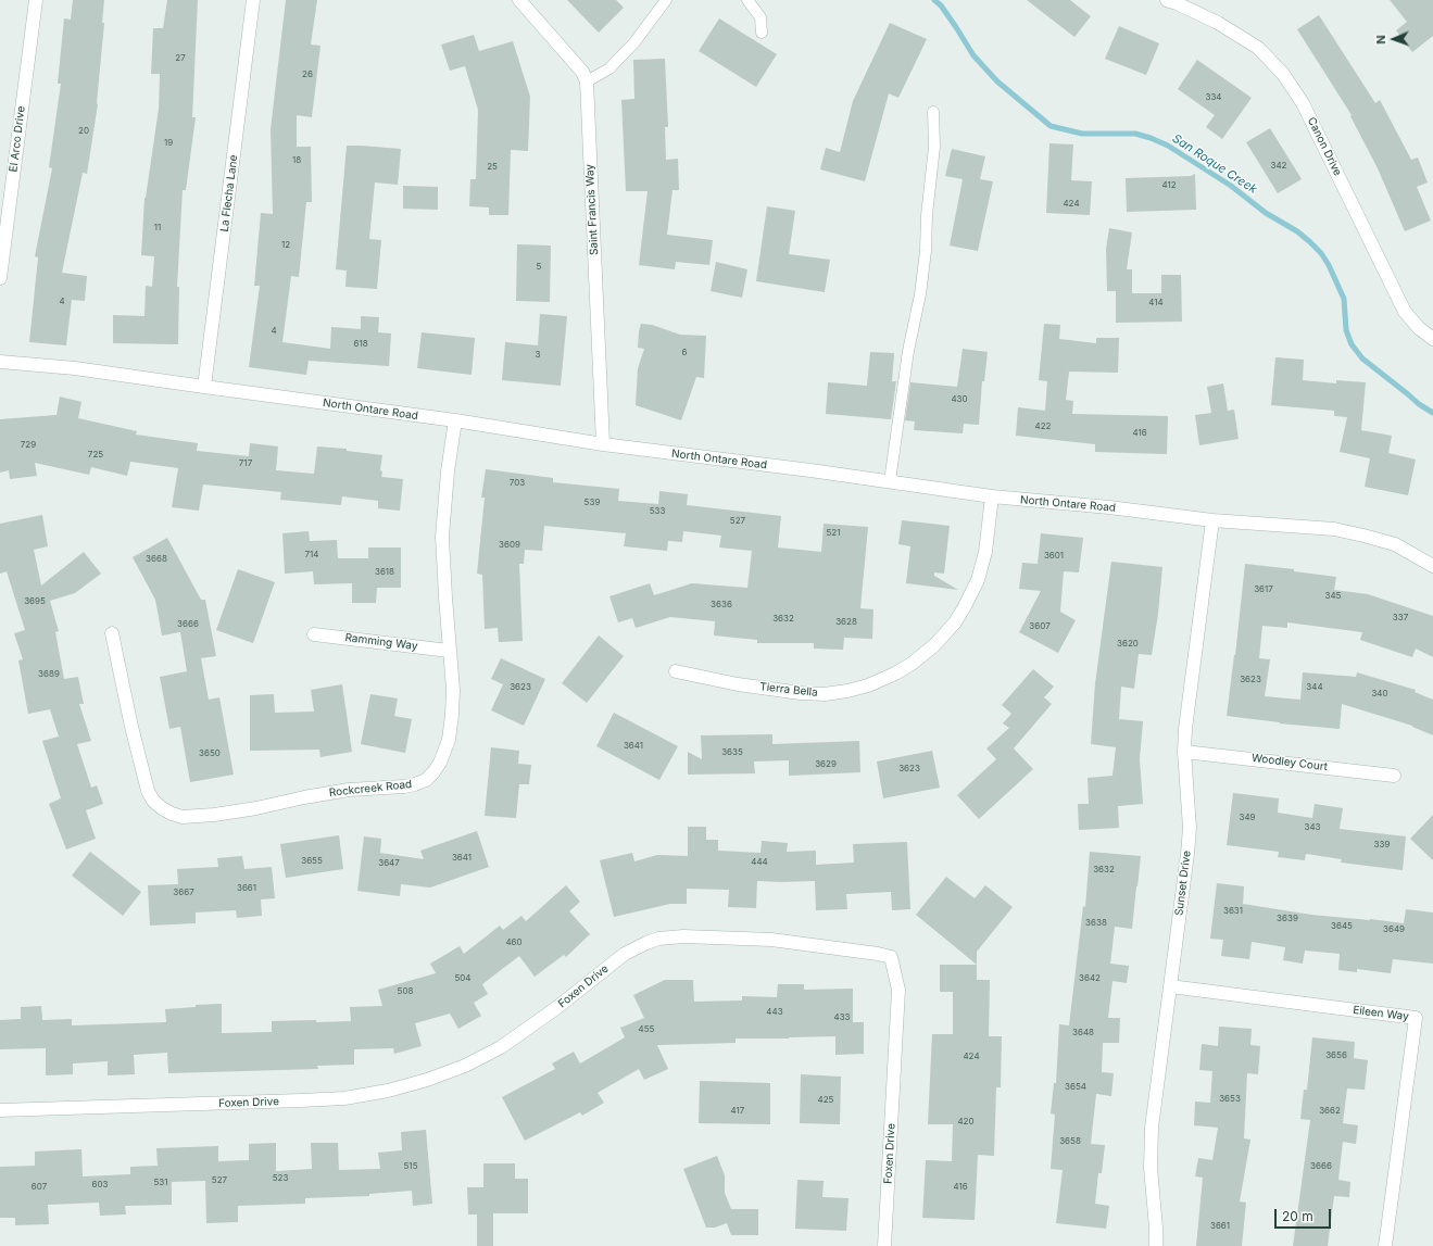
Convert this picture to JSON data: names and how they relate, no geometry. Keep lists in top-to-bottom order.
{
  "streets": {
    "street": [
      "El Arco Drive",
      "Canon Drive",
      "La Flecha Lane",
      "Saint Francis Way",
      "North Ontare Road",
      "Ramming Way",
      "Tierra Bella",
      "Woodley Court",
      "Rockcreek Road",
      "Sunset Drive",
      "Foxen Drive",
      "Eileen Way"
    ]
  },
  "crossings": [
    ["La Flecha Lane", "North Ontare Road"],
    ["Saint Francis Way", "North Ontare Road"],
    ["North Ontare Road", "Tierra Bella"],
    ["North Ontare Road", "Rockcreek Road"],
    ["North Ontare Road", "Sunset Drive"],
    ["Ramming Way", "Rockcreek Road"],
    ["Woodley Court", "Sunset Drive"],
    ["Sunset Drive", "Eileen Way"]
  ],
  "water": ["San Roque Creek"],
  "house_numbers": [
    "27",
    "26",
    "334",
    "20",
    "19",
    "18",
    "342",
    "25",
    "412",
    "424",
    "11",
    "12",
    "5",
    "4",
    "414",
    "4",
    "618",
    "6",
    "3",
    "430",
    "422",
    "416",
    "729",
    "725",
    "717",
    "703",
    "539",
    "533",
    "527",
    "521",
    "3609",
    "714",
    "3601",
    "3668",
    "3618",
    "3617",
    "345",
    "3695",
    "3636",
    "337",
    "3632",
    "3628",
    "3666",
    "3607",
    "3620",
    "3689",
    "3623",
    "3623",
    "344",
    "340",
    "3641",
    "3635",
    "3650",
    "3629",
    "3623",
    "349",
    "343",
    "339",
    "3641",
    "3655",
    "444",
    "3647",
    "3632",
    "3661",
    "3667",
    "3631",
    "3639",
    "3638",
    "3645",
    "3649",
    "460",
    "504",
    "3642",
    "508",
    "443",
    "433",
    "455",
    "3648",
    "3656",
    "424",
    "3654",
    "3653",
    "425",
    "417",
    "3662",
    "420",
    "3658",
    "515",
    "3666",
    "523",
    "527",
    "531",
    "603",
    "607",
    "416",
    "3661"
  ],
  "scale_bar": "20 m",
  "north": "left"
}
